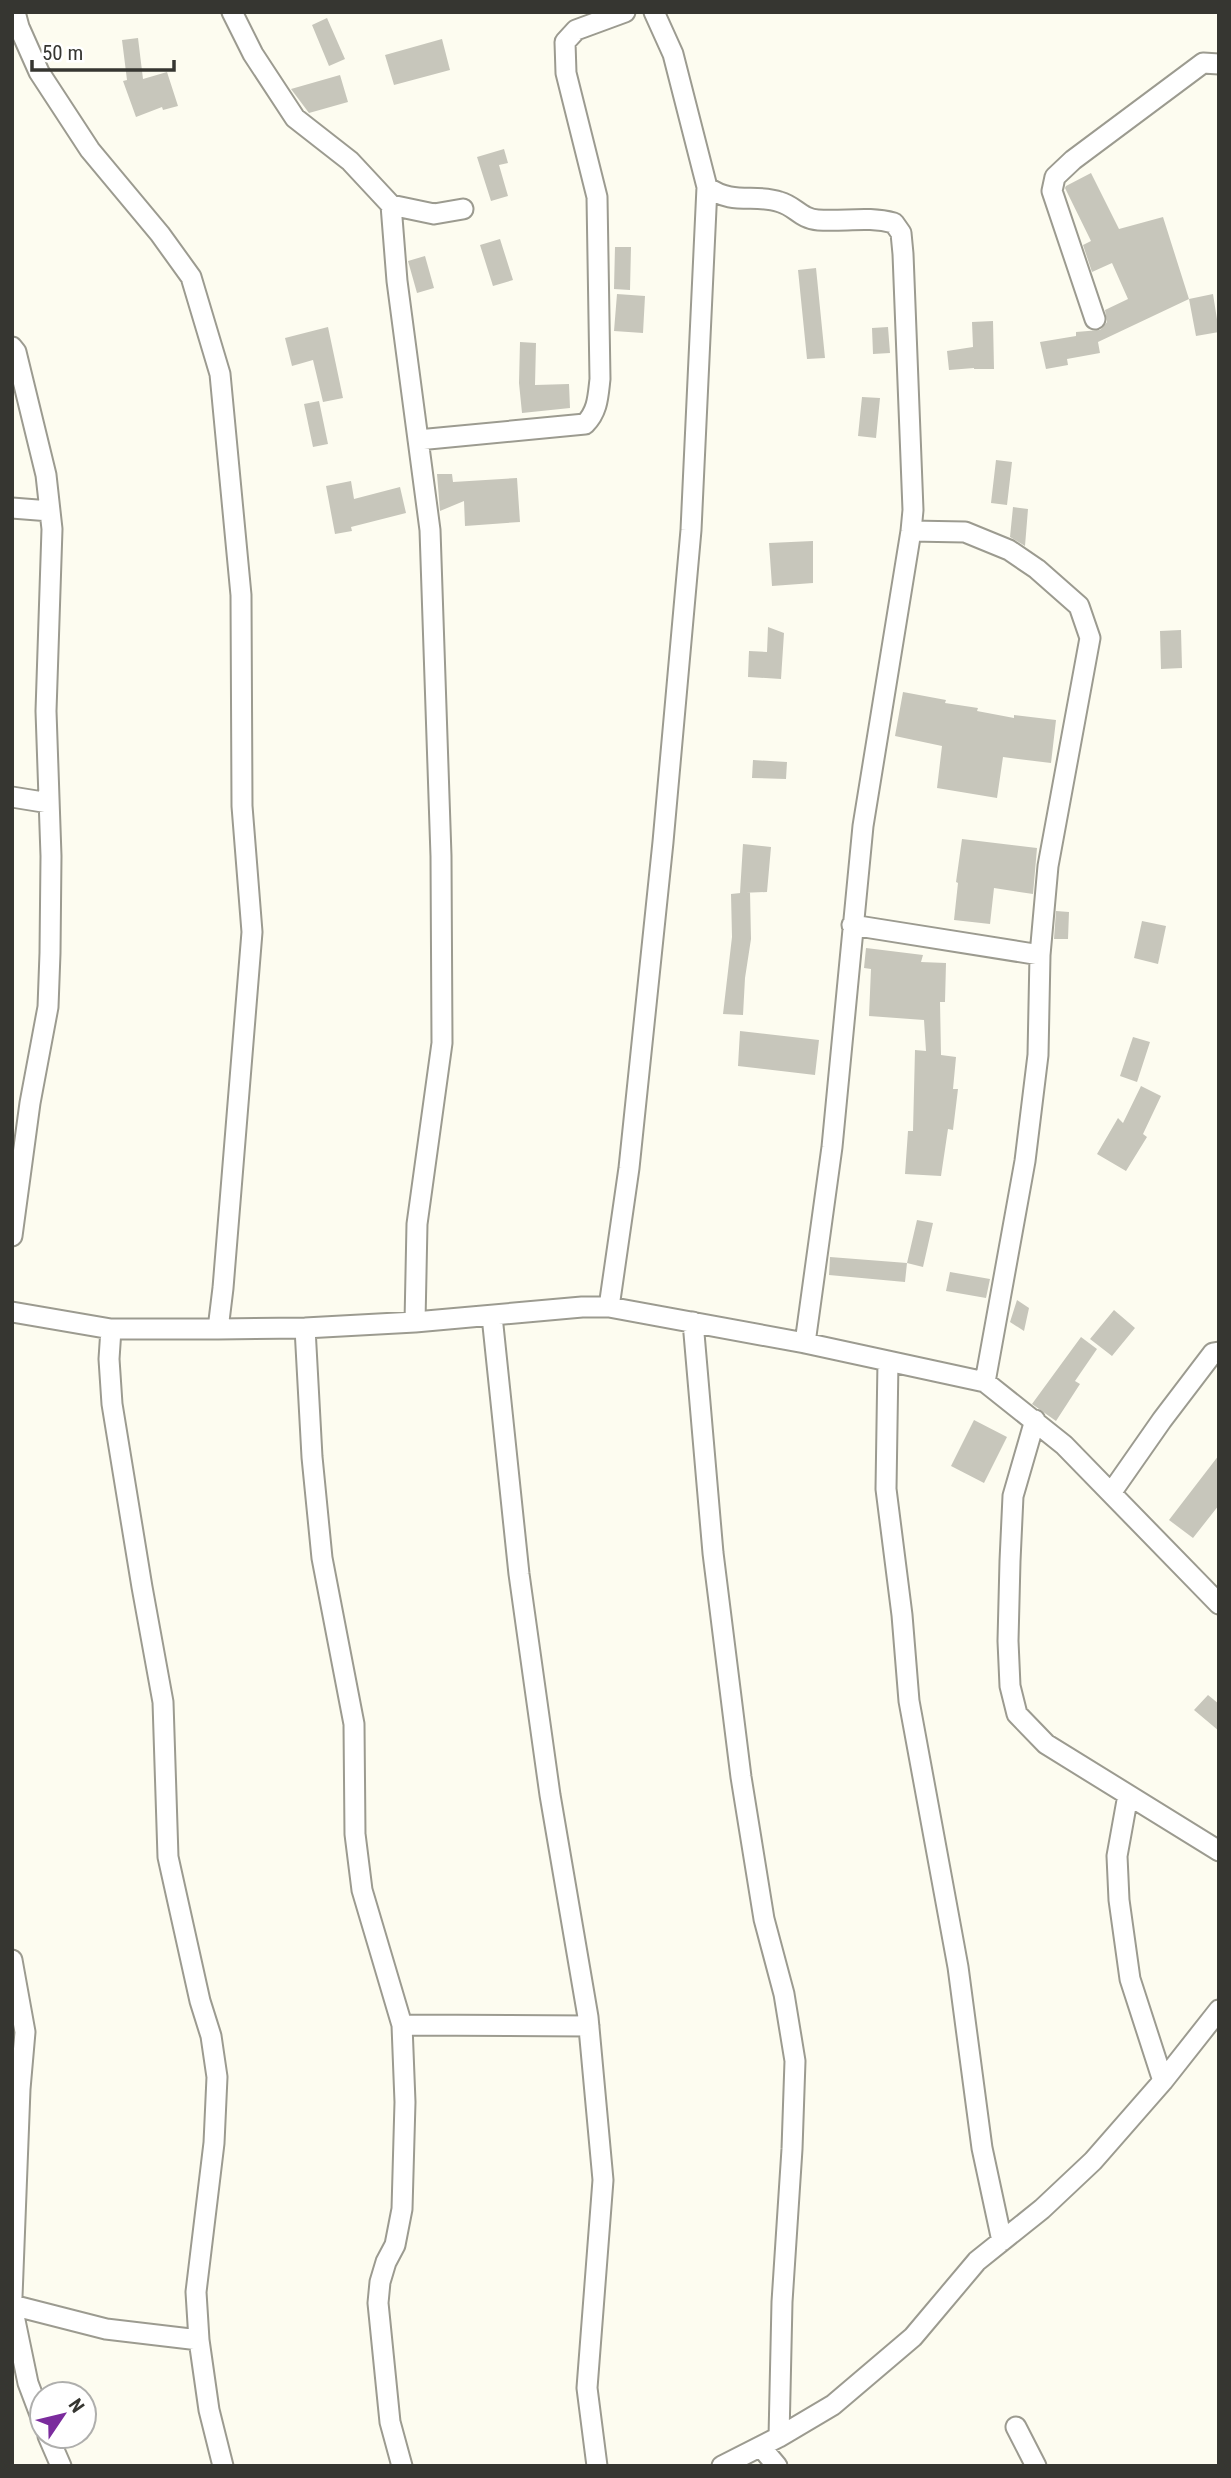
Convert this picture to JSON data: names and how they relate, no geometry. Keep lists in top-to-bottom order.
{
  "scale_bar": "50 m",
  "north": "top right"
}
